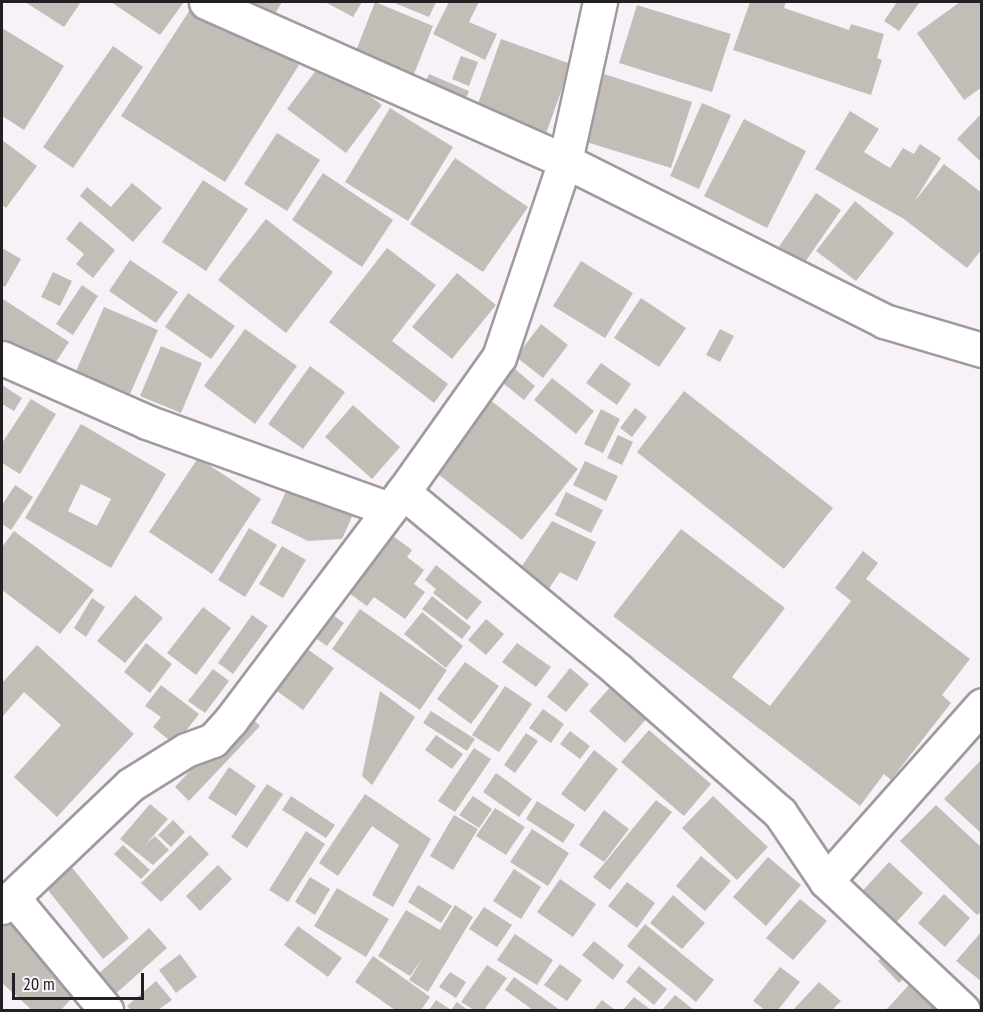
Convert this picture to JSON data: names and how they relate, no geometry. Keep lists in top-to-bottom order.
{
  "scale_bar": "20 m"
}
